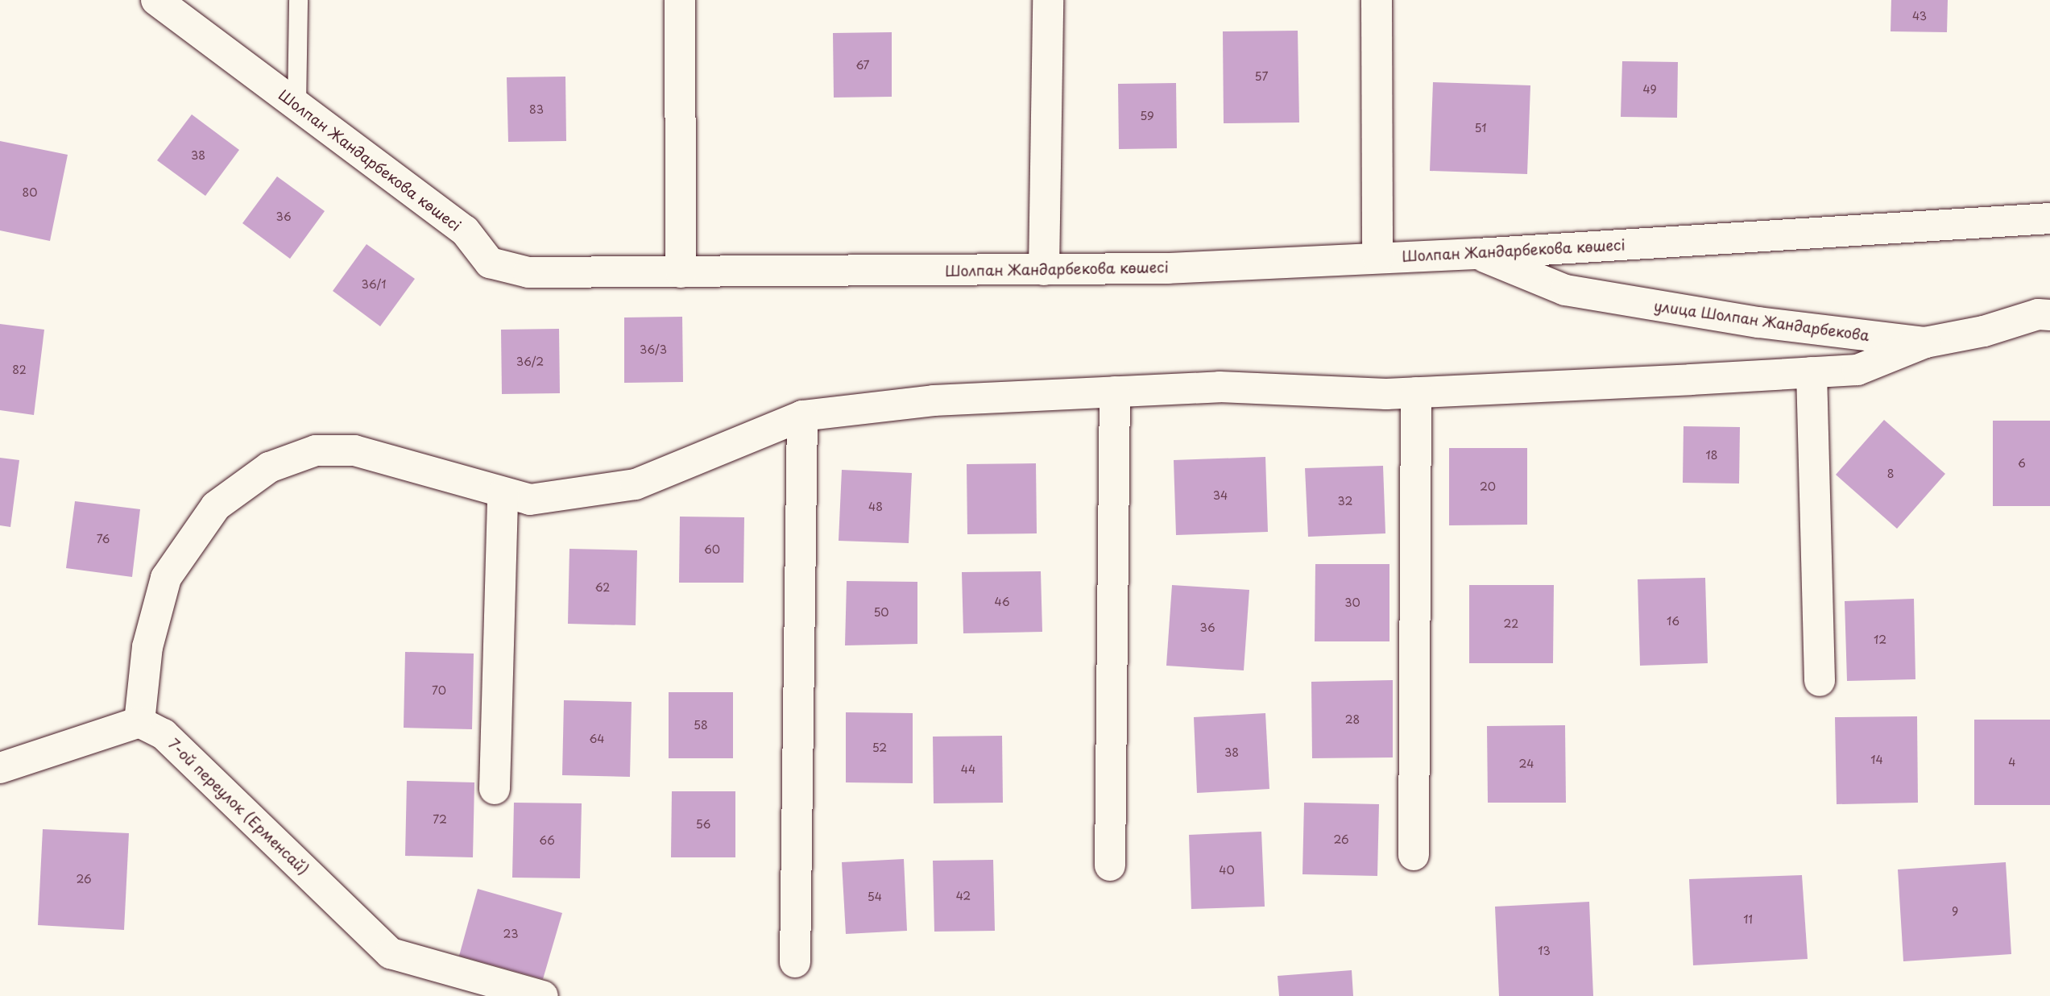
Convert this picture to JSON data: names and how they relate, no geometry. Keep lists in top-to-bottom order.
{
  "streets": {
    "street": ["Шолпан Жандарбекова көшесі", "улица Шолпан Жандарбекова", "7-ой переулок (Ерменсай)"]
  },
  "crossings": [
    ["Шолпан Жандарбекова көшесі", "улица Шолпан Жандарбекова"]
  ],
  "house_numbers": [
    "43",
    "67",
    "57",
    "49",
    "83",
    "59",
    "51",
    "38",
    "80",
    "36",
    "36/1",
    "36/3",
    "36/2",
    "82",
    "18",
    "6",
    "8",
    "20",
    "34",
    "32",
    "48",
    "76",
    "60",
    "62",
    "46",
    "30",
    "50",
    "16",
    "22",
    "36",
    "12",
    "70",
    "28",
    "58",
    "64",
    "52",
    "38",
    "14",
    "4",
    "24",
    "44",
    "72",
    "56",
    "26",
    "66",
    "40",
    "26",
    "42",
    "54",
    "9",
    "11",
    "23",
    "13"
  ]
}
